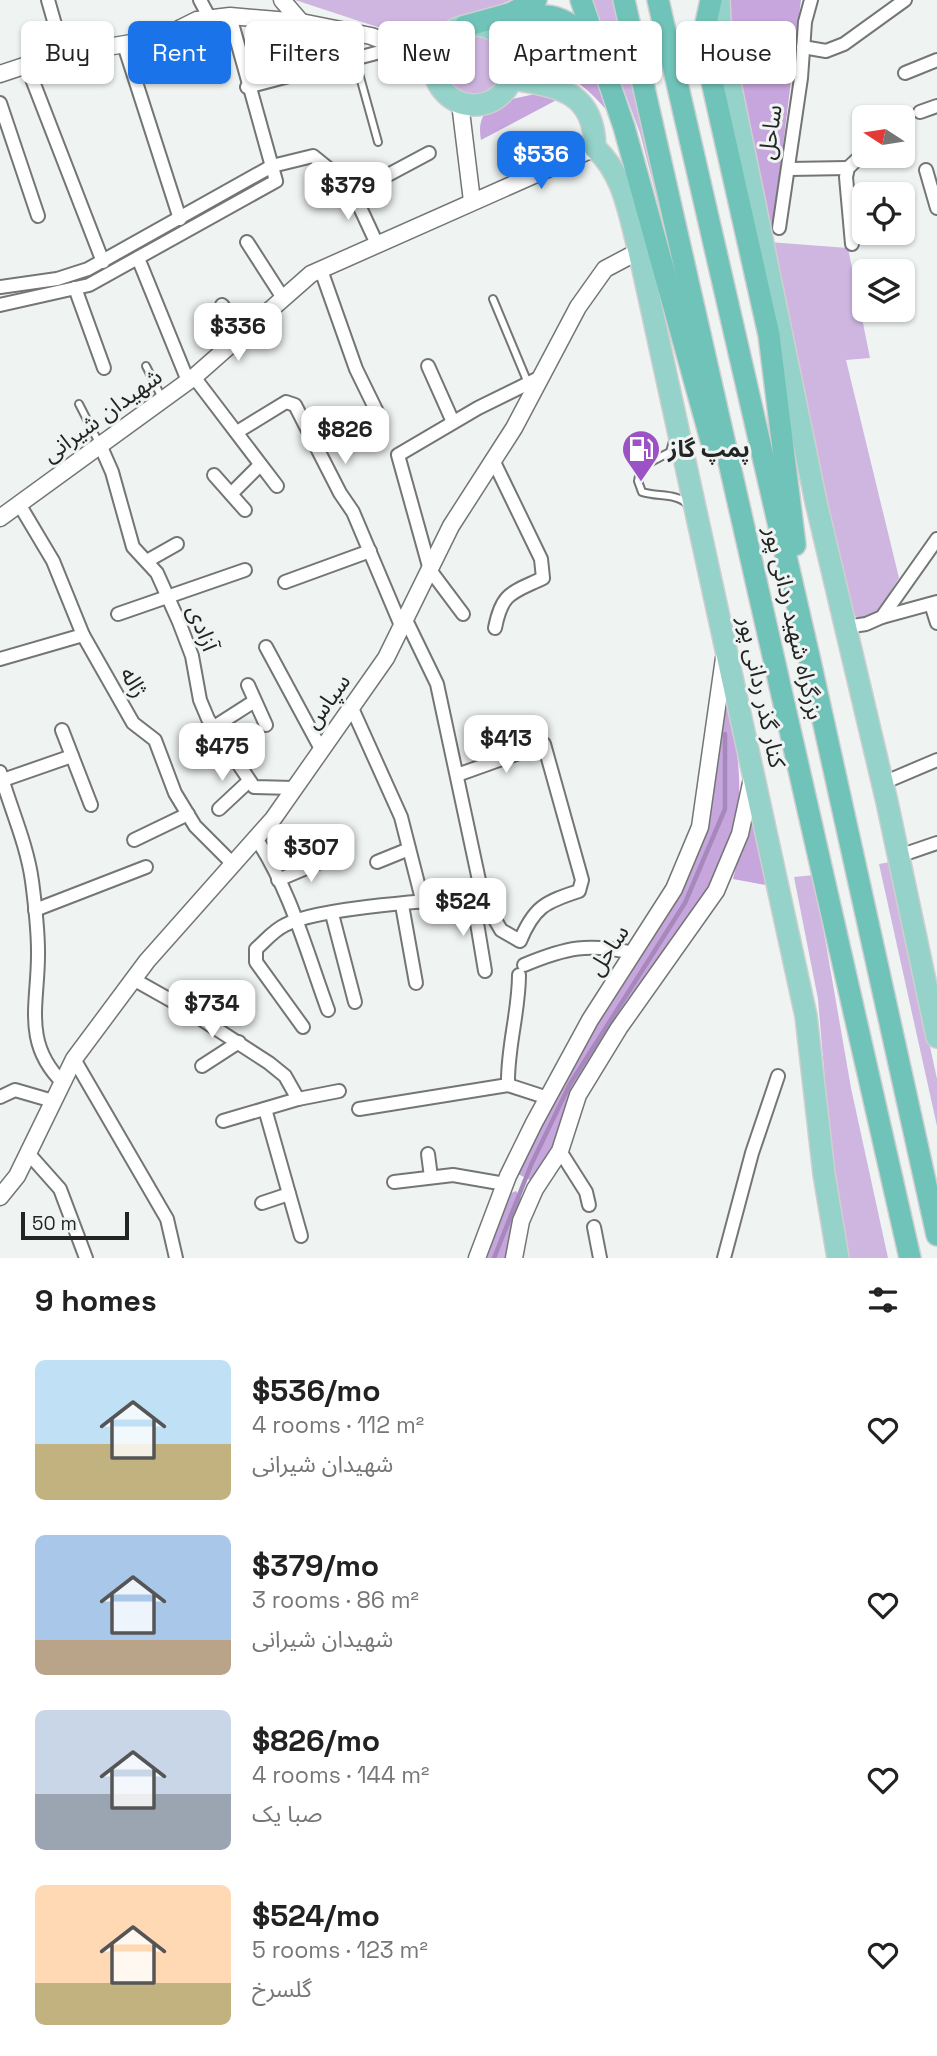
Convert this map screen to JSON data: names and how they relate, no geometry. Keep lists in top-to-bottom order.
{
  "streets": {
    "highway": ["بزرگراه شهید ردانی پور"],
    "main road": ["کنار گذر ردانی پور"],
    "street": [
      "ساحل",
      "شهیدان شیرانی",
      "آزادی",
      "ژاله",
      "سپاس"
    ]
  },
  "crossings": [
    ["ساحل", "کنار گذر ردانی پور"],
    ["شهیدان شیرانی", "آزادی"],
    ["شهیدان شیرانی", "ژاله"],
    ["شهیدان شیرانی", "کنار گذر ردانی پور"],
    ["ژاله", "سپاس"],
    ["کنار گذر ردانی پور", "سپاس"]
  ],
  "places": {
    "fuel station": ["پمپ گاز"]
  },
  "scale_bar": "50 m",
  "north": "left",
  "page": {
    "chip": [
      "Buy",
      "Rent",
      "Filters",
      "New",
      "Apartment",
      "House"
    ],
    "price": [
      "$536",
      "$379",
      "$336",
      "$826",
      "$413",
      "$475",
      "$307",
      "$524",
      "$734"
    ],
    "scale": "50 m",
    "heading": "9 homes",
    "list": [
      {
        "name": "$536/mo",
        "note": "4 rooms · 112 m² · شهیدان شیرانی"
      },
      {
        "name": "$379/mo",
        "note": "3 rooms · 86 m² · شهیدان شیرانی"
      },
      {
        "name": "$826/mo",
        "note": "4 rooms · 144 m² · صبا یک"
      },
      {
        "name": "$524/mo",
        "note": "5 rooms · 123 m² · گلسرخ"
      }
    ]
  }
}
